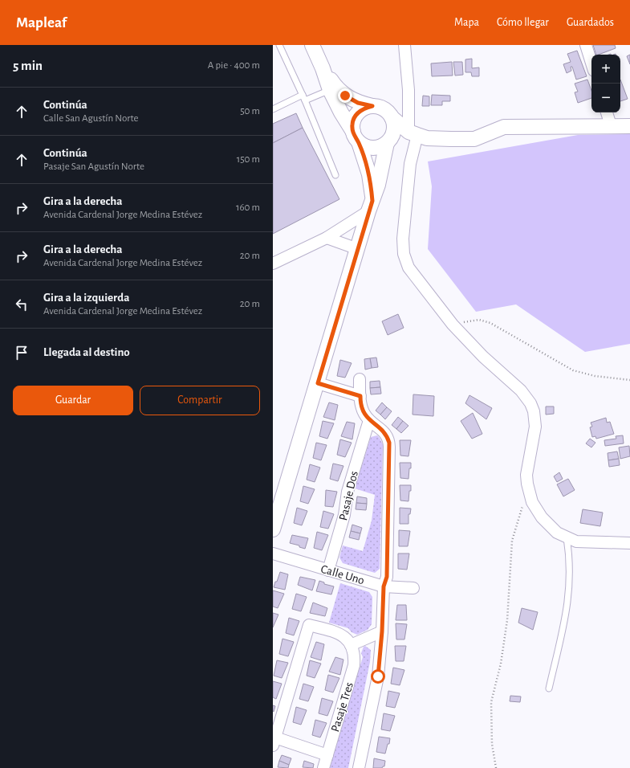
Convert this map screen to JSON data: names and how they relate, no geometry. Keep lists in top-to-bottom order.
{
  "streets": {
    "street": ["Pasaje Dos", "Calle Uno", "Pasaje Tres"]
  },
  "crossings": [
    ["Pasaje Dos", "Calle Uno"]
  ],
  "page": {
    "header": "Mapleaf",
    "nav": ["Mapa", "Cómo llegar", "Guardados"],
    "heading": ["5 min", "A pie · 400 m"],
    "map_buttons": ["+", "−"],
    "list": [
      ["Continúa", "Calle San Agustín Norte", "50 m"],
      ["Continúa", "Pasaje San Agustín Norte", "150 m"],
      ["Gira a la derecha", "Avenida Cardenal Jorge Medina Estévez", "160 m"],
      ["Gira a la derecha", "Avenida Cardenal Jorge Medina Estévez", "20 m"],
      ["Gira a la izquierda", "Avenida Cardenal Jorge Medina Estévez", "20 m"],
      "Llegada al destino"
    ],
    "buttons": ["Guardar", "Compartir"]
  }
}
